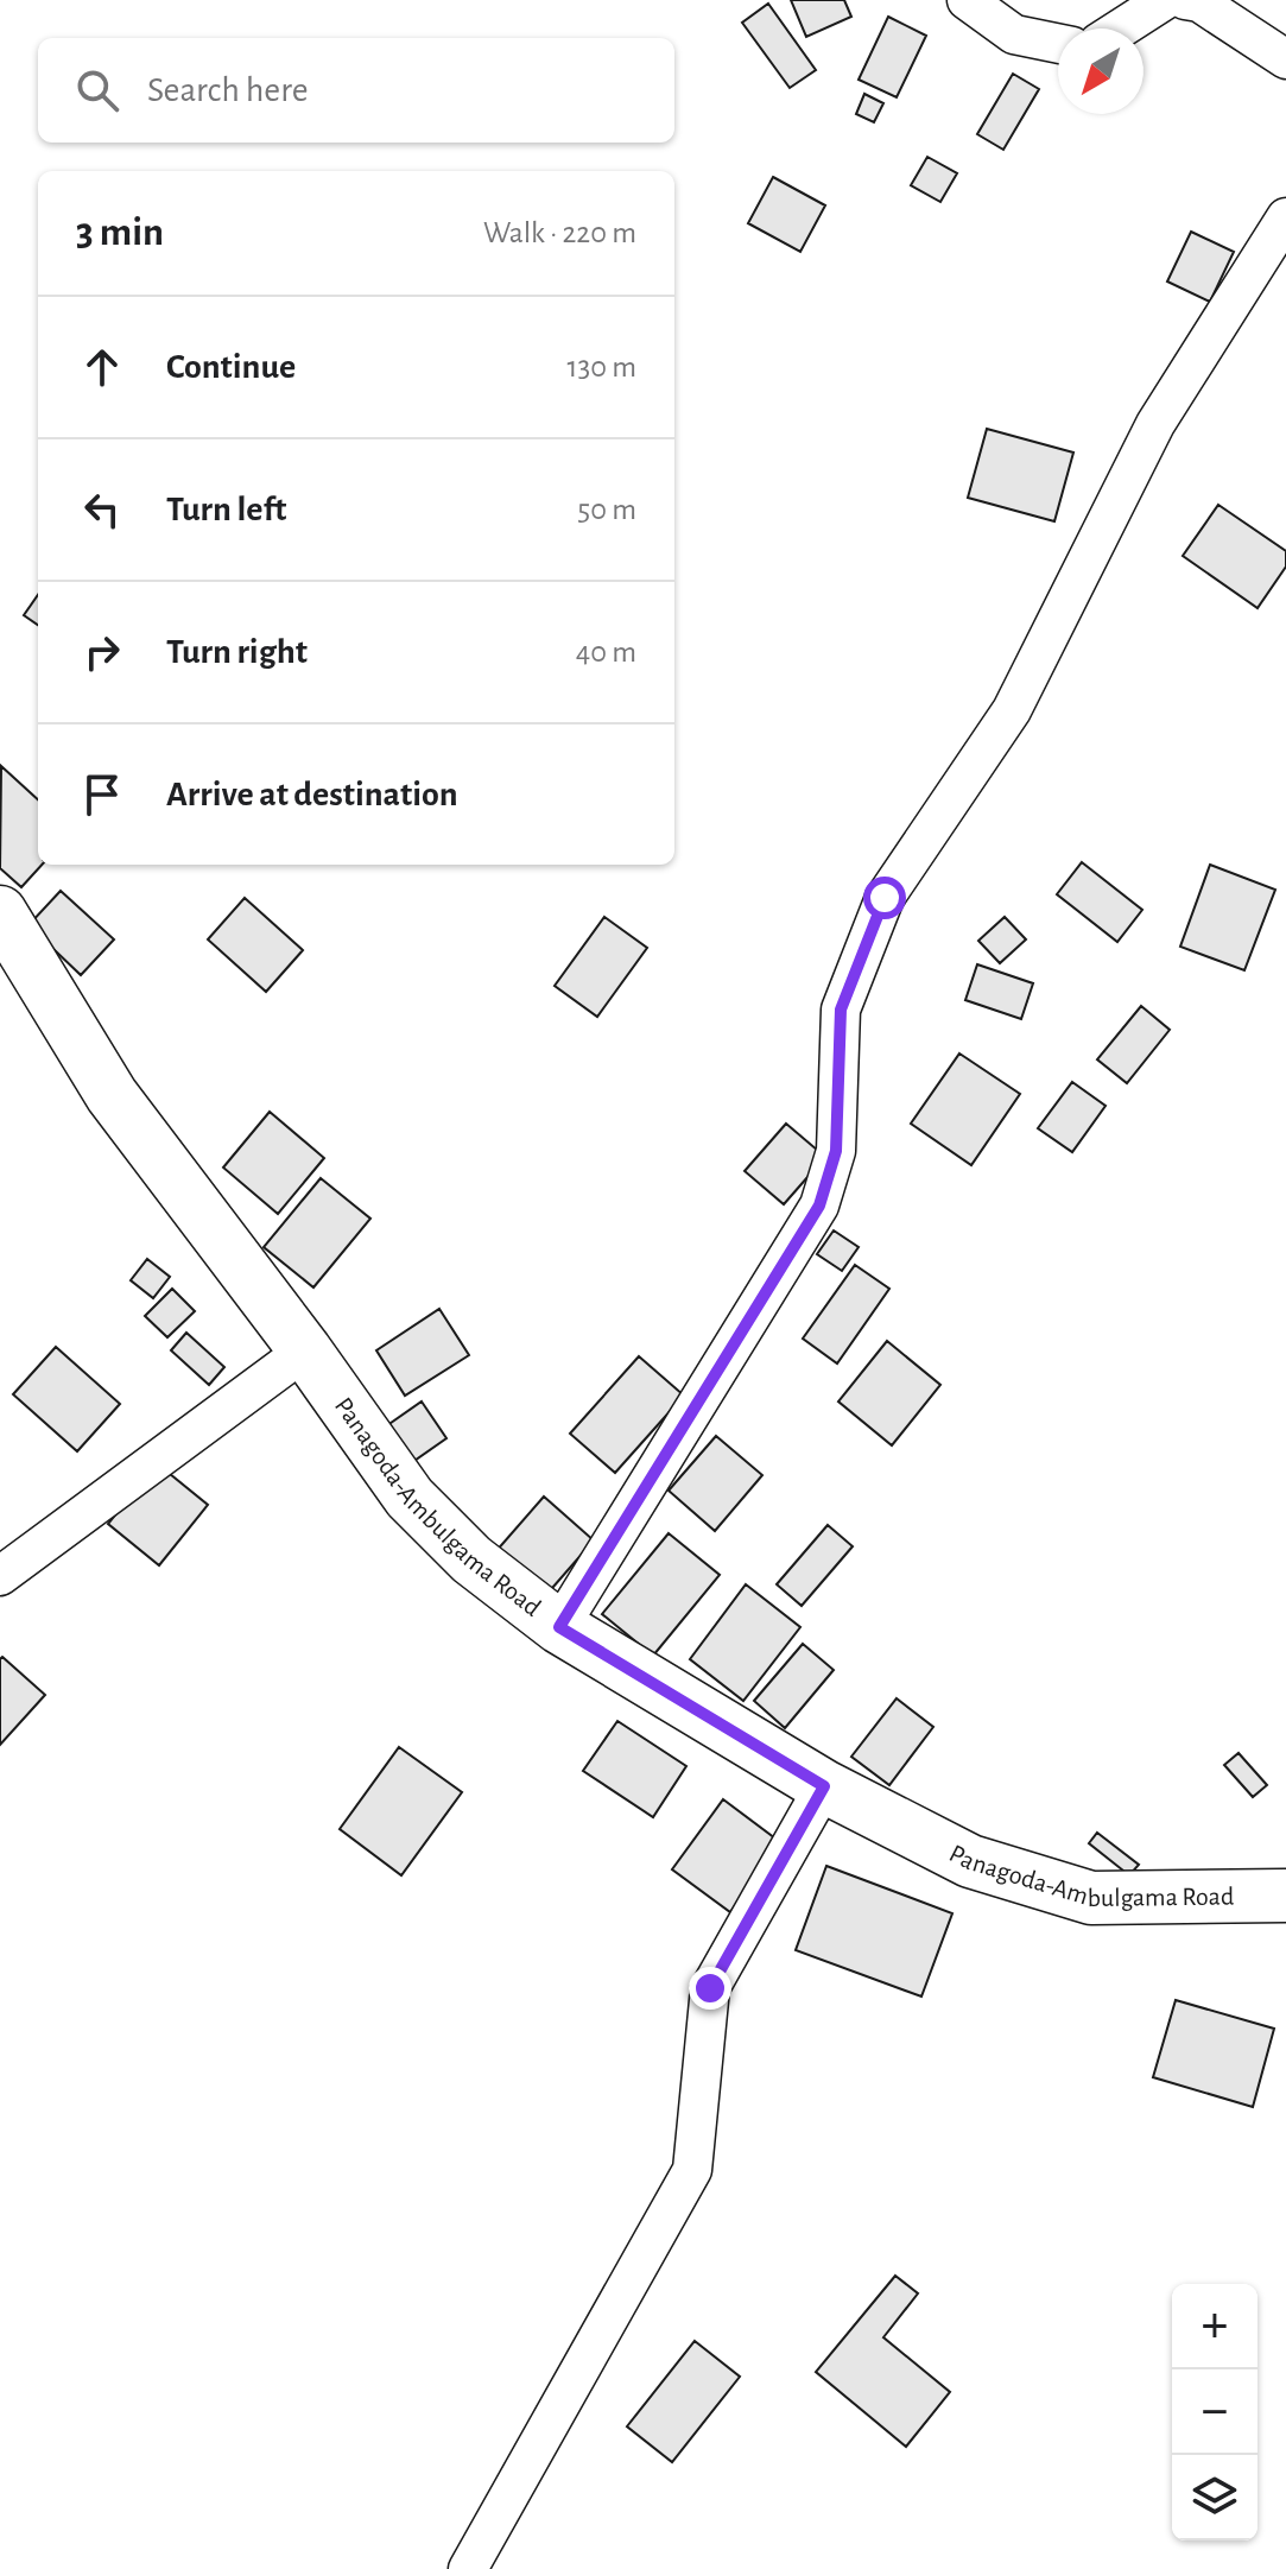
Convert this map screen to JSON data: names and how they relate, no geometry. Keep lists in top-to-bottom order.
{
  "streets": {
    "main road": ["Panagoda-Ambulgama Road"]
  },
  "north": "bottom left",
  "page": {
    "search": "Search here",
    "heading": ["3 min", "Walk · 220 m"],
    "list": [
      ["Continue", "130 m"],
      ["Turn left", "50 m"],
      ["Turn right", "40 m"],
      "Arrive at destination"
    ],
    "map_buttons": ["+", "−"]
  }
}
